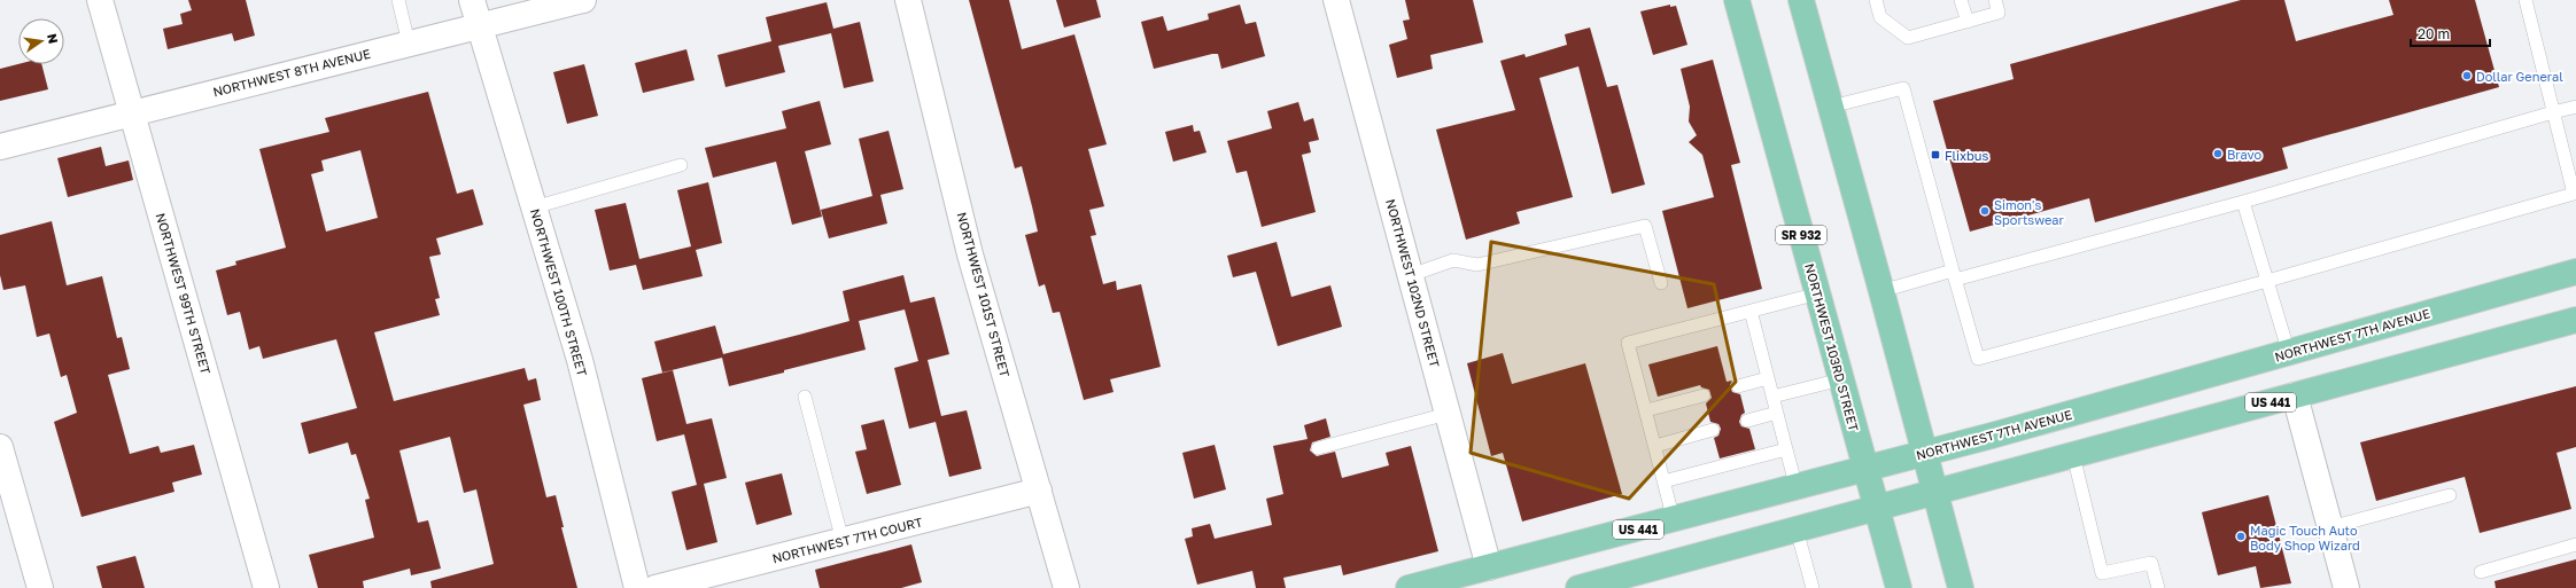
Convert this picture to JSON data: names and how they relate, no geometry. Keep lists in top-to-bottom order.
{
  "streets": {
    "main road": [
      "SR 932",
      "NORTHWEST 7TH AVENUE",
      "NORTHWEST 103RD STREET",
      "US 441"
    ],
    "street": [
      "NORTHWEST 8TH AVENUE",
      "NORTHWEST 102ND STREET",
      "NORTHWEST 100TH STREET",
      "NORTHWEST 99TH STREET",
      "NORTHWEST 101ST STREET",
      "NORTHWEST 7TH COURT"
    ]
  },
  "crossings": [
    ["NORTHWEST 8TH AVENUE", "NORTHWEST 100TH STREET"],
    ["NORTHWEST 8TH AVENUE", "NORTHWEST 99TH STREET"],
    ["NORTHWEST 102ND STREET", "NORTHWEST 7TH AVENUE"],
    ["NORTHWEST 101ST STREET", "NORTHWEST 7TH COURT"],
    ["NORTHWEST 7TH AVENUE", "NORTHWEST 103RD STREET"],
    ["NORTHWEST 103RD STREET", "US 441"]
  ],
  "places": {
    "other": [
      "Dollar General",
      "Bravo",
      "Simon's Sportswear",
      "Magic Touch Auto Body Shop Wizard"
    ],
    "transit": ["Flixbus"]
  },
  "scale_bar": "20 m",
  "north": "right"
}
